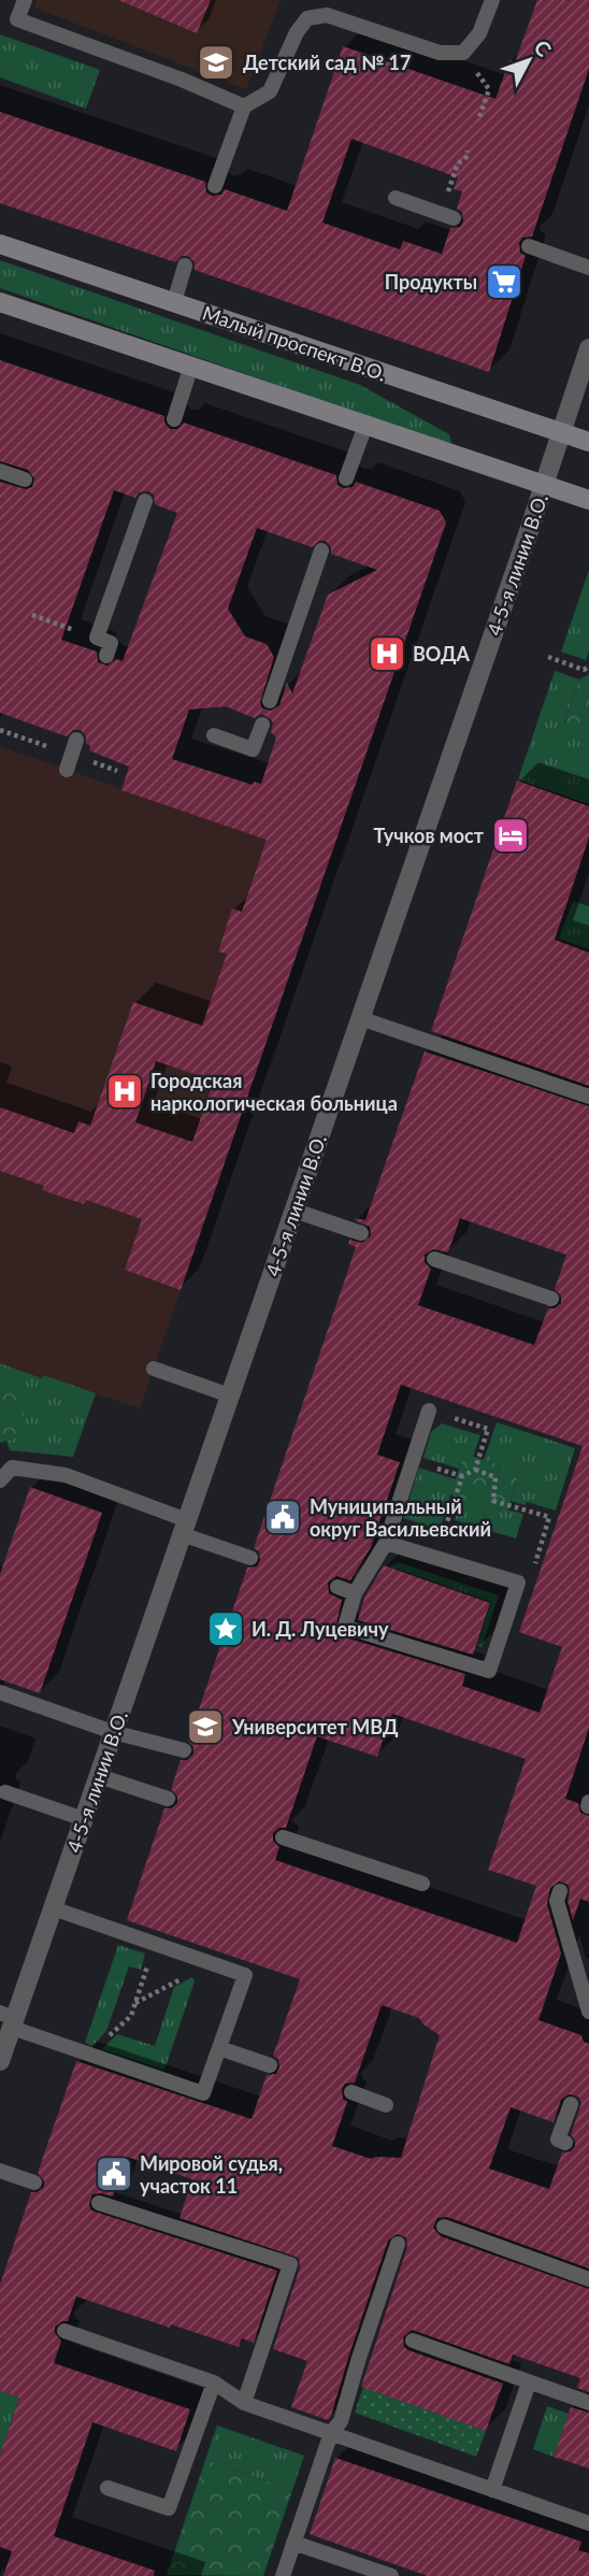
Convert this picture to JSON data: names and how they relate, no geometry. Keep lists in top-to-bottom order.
{
  "streets": {
    "main road": ["Малый проспект В.О."],
    "street": ["4-5-я линии В.О."]
  },
  "crossings": [
    ["Малый проспект В.О.", "4-5-я линии В.О."]
  ],
  "places": {
    "school or university": ["Детский сад № 17", "Университет МВД"],
    "supermarket": ["Продукты"],
    "hospital": ["ВОДА", "Городская наркологическая больница"],
    "hotel": ["Тучков мост"],
    "public building": ["Муниципальный округ Васильевский", "Мировой судья, участок 11"],
    "place": ["И. Д. Луцевичу"]
  },
  "north": "top right"
}
